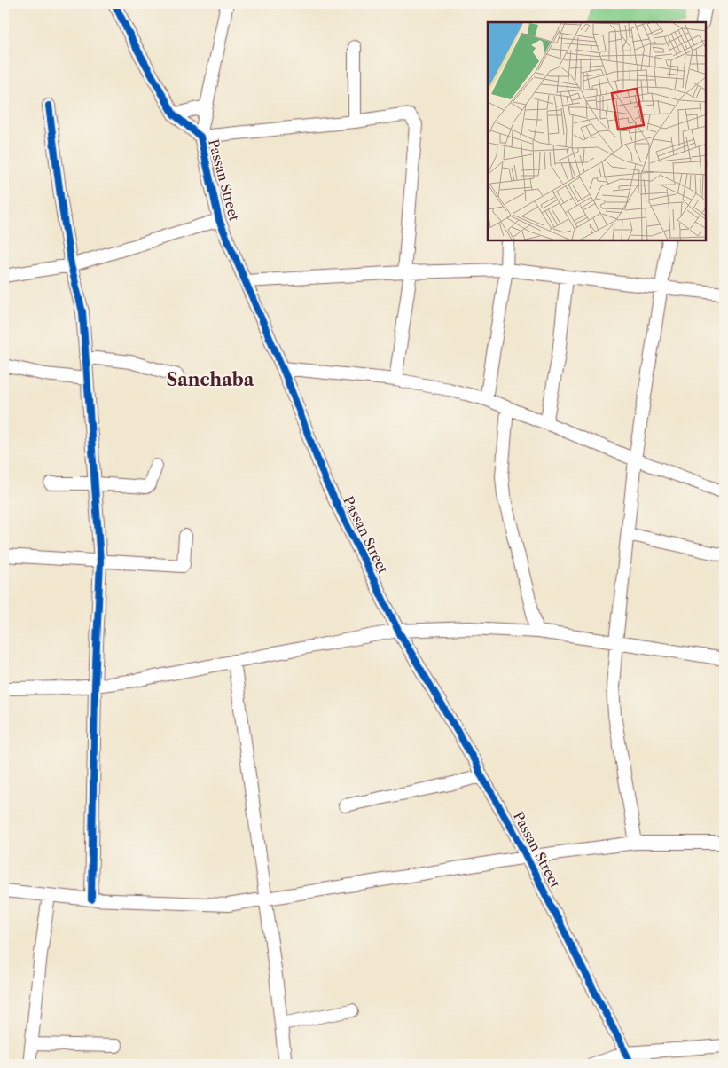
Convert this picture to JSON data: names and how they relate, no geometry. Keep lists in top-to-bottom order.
{
  "streets": {
    "street": ["Passan Street"]
  },
  "districts": ["Sanchaba"]
}
